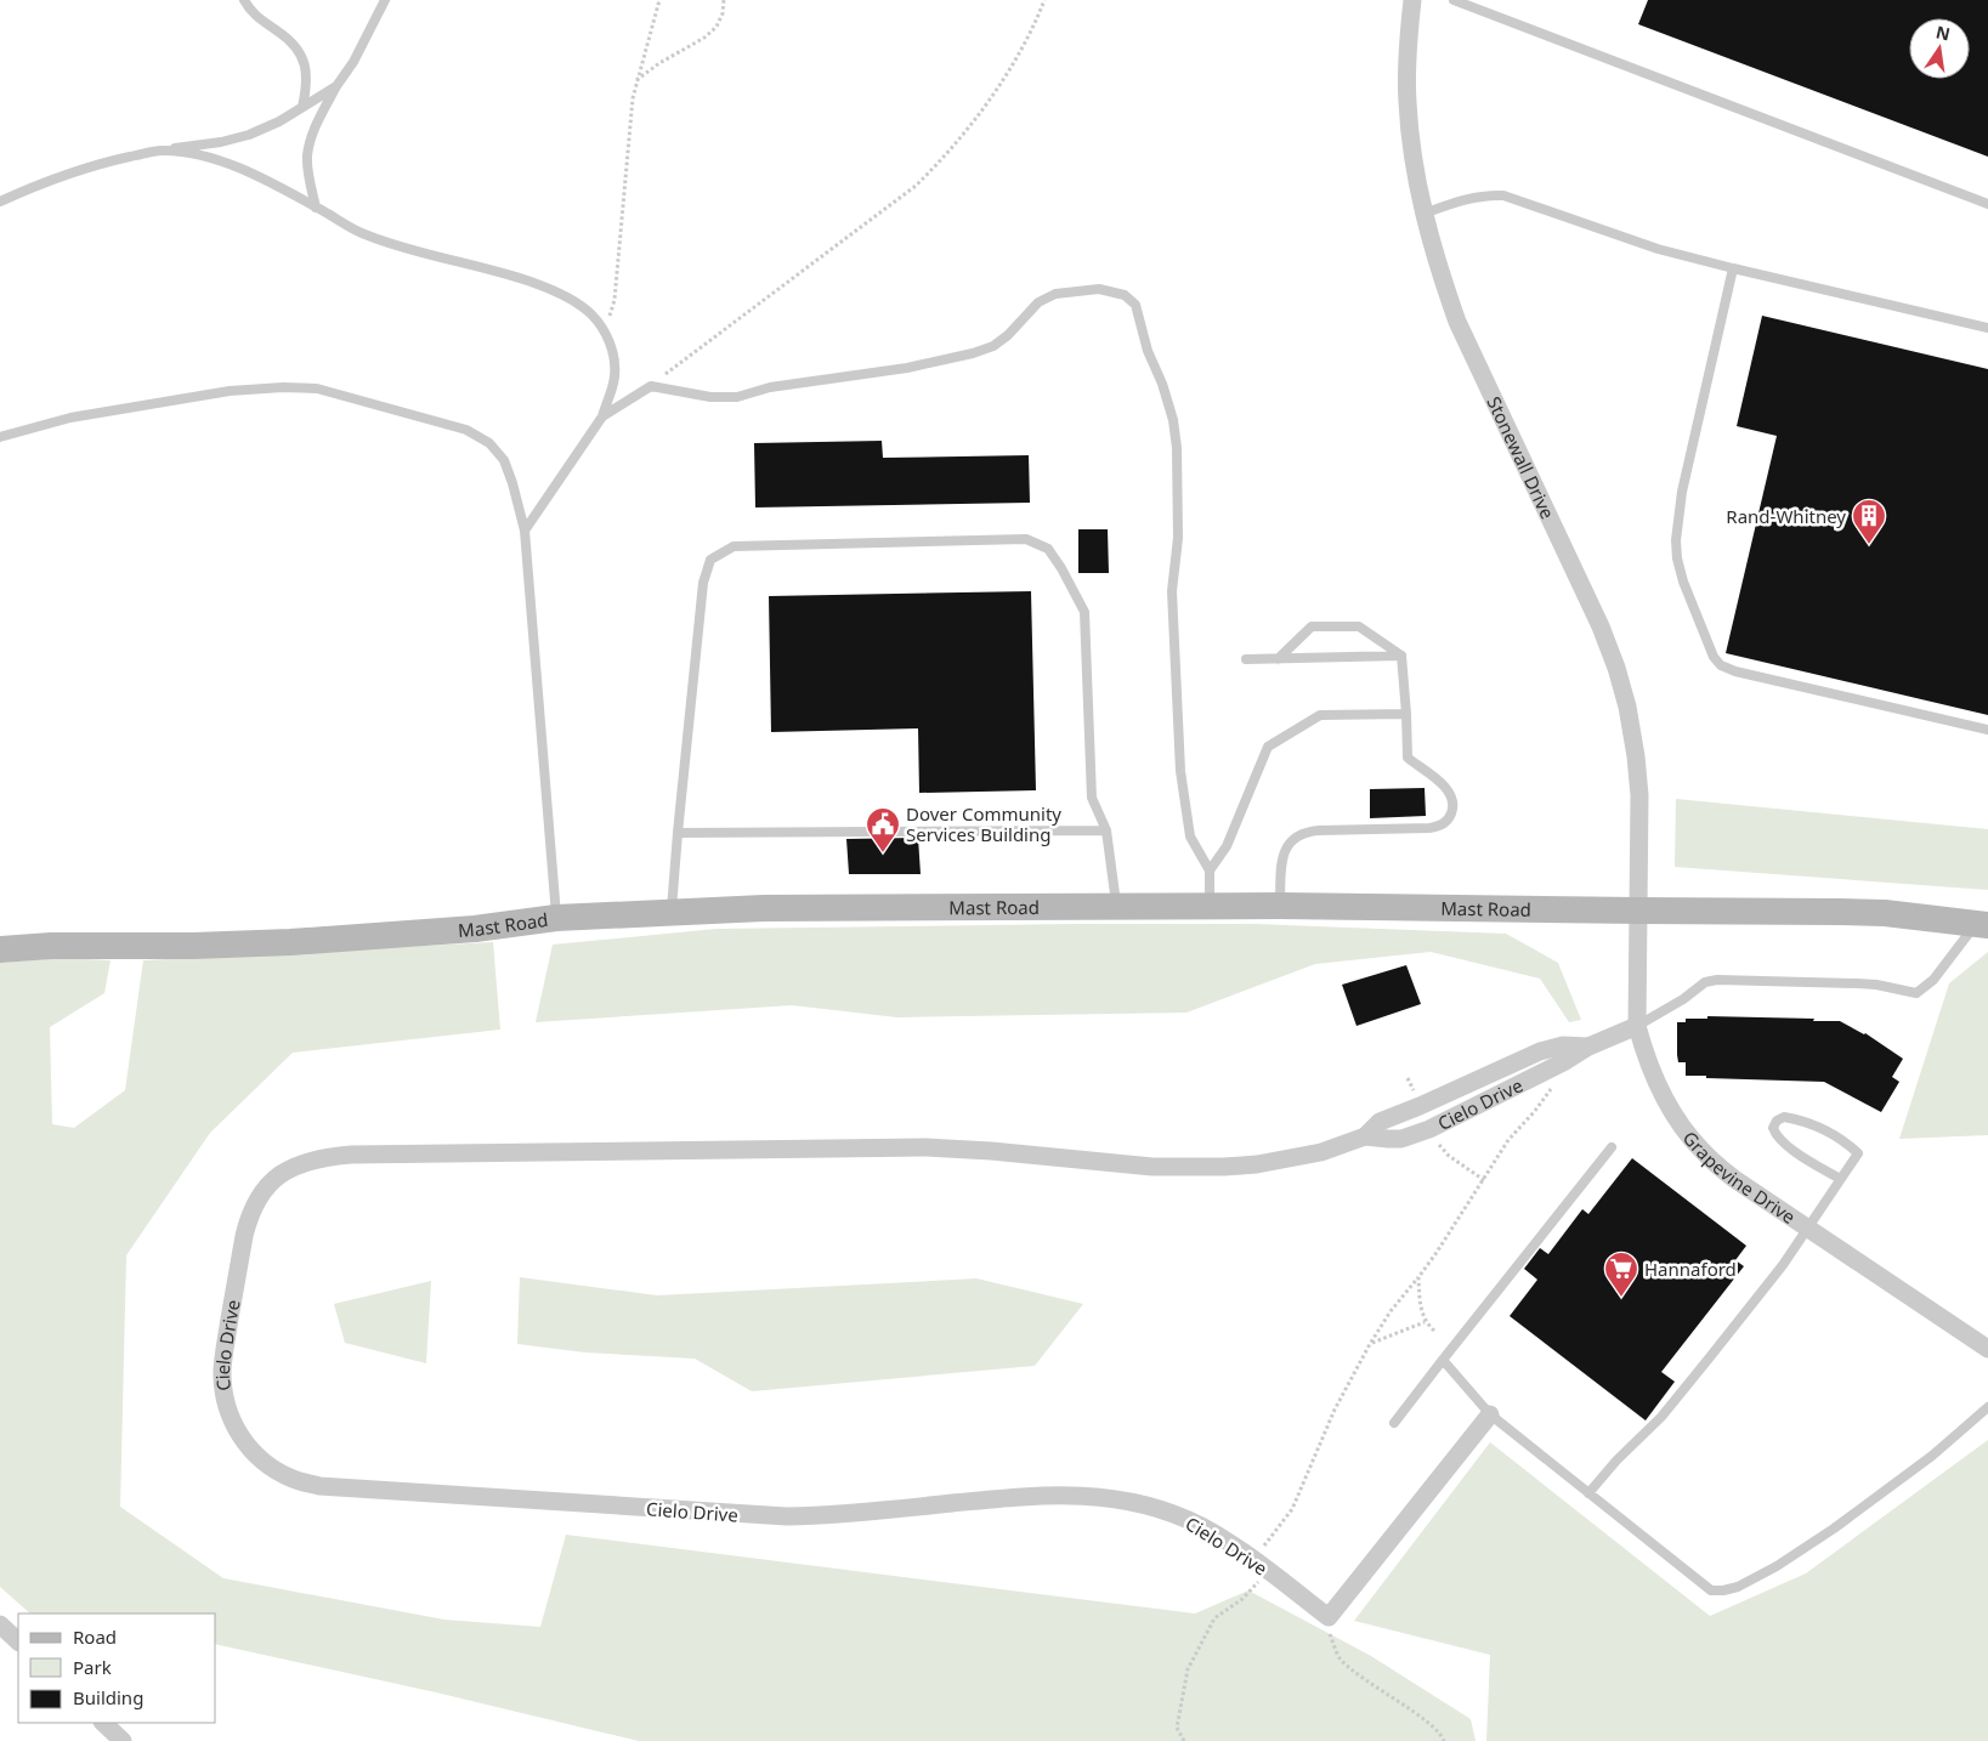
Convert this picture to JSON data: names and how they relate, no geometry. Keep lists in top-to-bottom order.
{
  "streets": {
    "street": [
      "Stonewall Drive",
      "Mast Road",
      "Cielo Drive",
      "Grapevine Drive"
    ]
  },
  "crossings": [
    ["Stonewall Drive", "Mast Road"],
    ["Stonewall Drive", "Grapevine Drive"],
    ["Mast Road", "Grapevine Drive"],
    ["Cielo Drive", "Grapevine Drive"]
  ],
  "places": {
    "building": ["Rand-Whitney"],
    "public building": ["Dover Community Services Building"],
    "supermarket": ["Hannaford"]
  },
  "legend": ["Road", "Park", "Building"],
  "north": "top"
}
